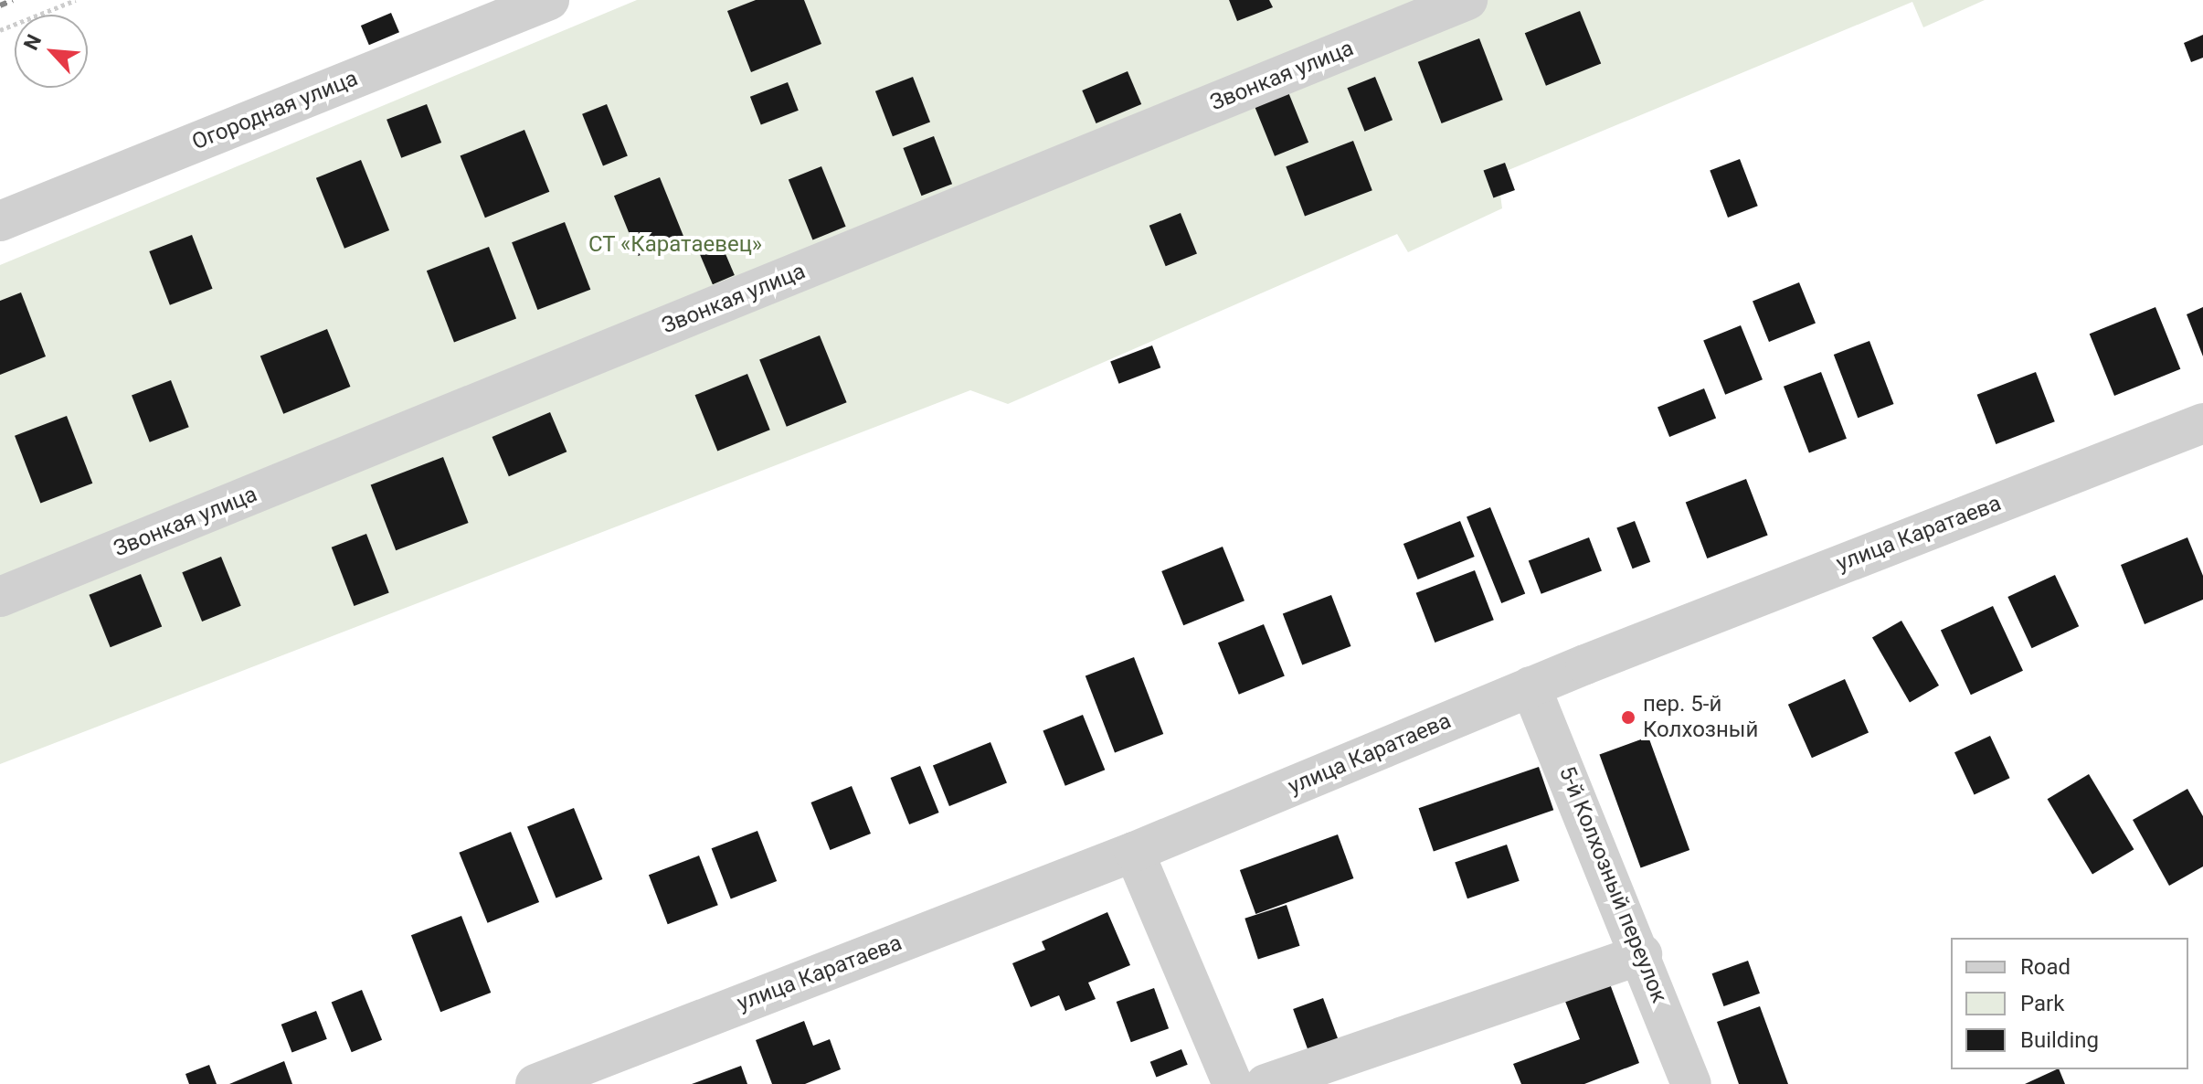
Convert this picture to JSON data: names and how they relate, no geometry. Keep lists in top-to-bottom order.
{
  "streets": {
    "street": [
      "Звонкая улица",
      "Огородная улица",
      "улица Каратаева",
      "5-й Колхозный переулок"
    ]
  },
  "crossings": [
    ["улица Каратаева", "5-й Колхозный переулок"]
  ],
  "parks": ["СТ «Каратаевец»"],
  "places": ["пер. 5-й Колхозный"],
  "legend": ["Road", "Park", "Building"],
  "north": "top left"
}
